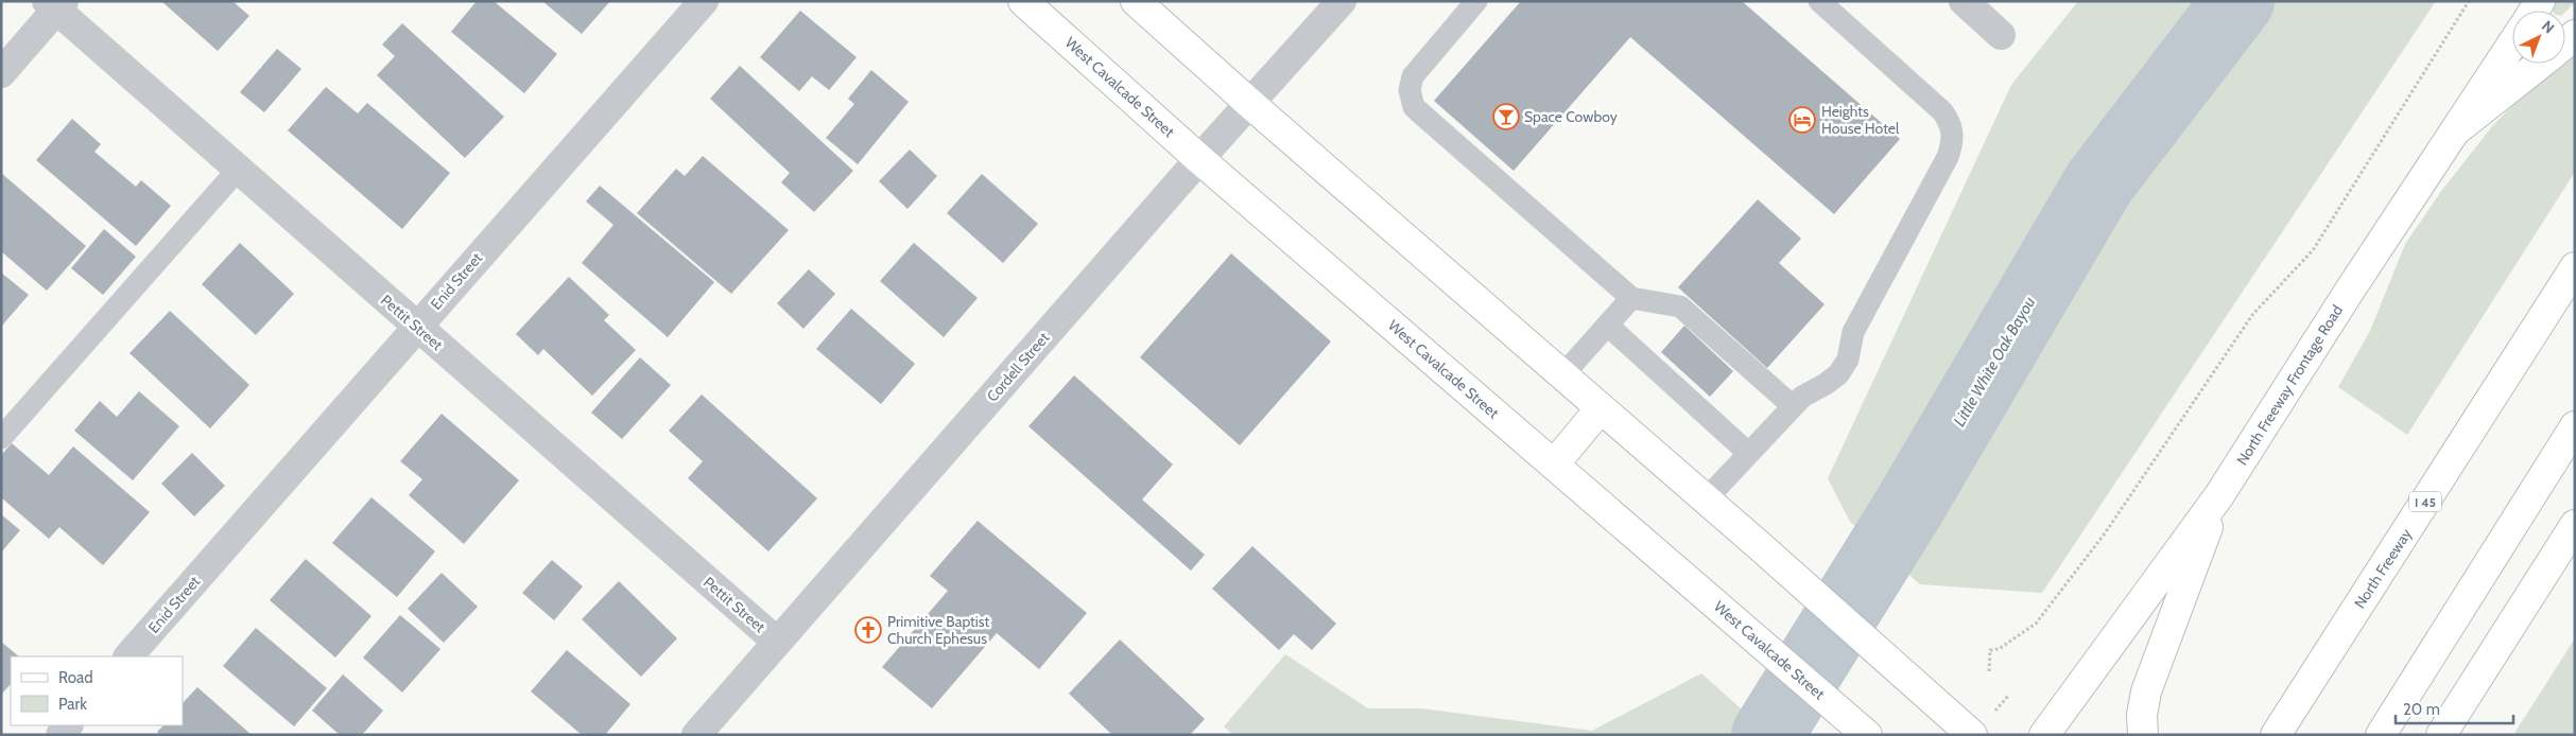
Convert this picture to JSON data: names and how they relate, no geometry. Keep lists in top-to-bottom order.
{
  "streets": {
    "main road": [
      "West Cavalcade Street",
      "North Freeway Frontage Road",
      "I 45",
      "North Freeway"
    ],
    "street": ["Enid Street", "Pettit Street", "Cordell Street"]
  },
  "crossings": [
    ["West Cavalcade Street", "Cordell Street"],
    ["Enid Street", "Pettit Street"],
    ["Pettit Street", "Cordell Street"]
  ],
  "water": ["Little White Oak Bayou"],
  "places": {
    "bar": ["Space Cowboy"],
    "hotel": ["Heights House Hotel"],
    "church": ["Primitive Baptist Church Ephesus"]
  },
  "legend": ["Road", "Park"],
  "scale_bar": "20 m",
  "north": "top right"
}
